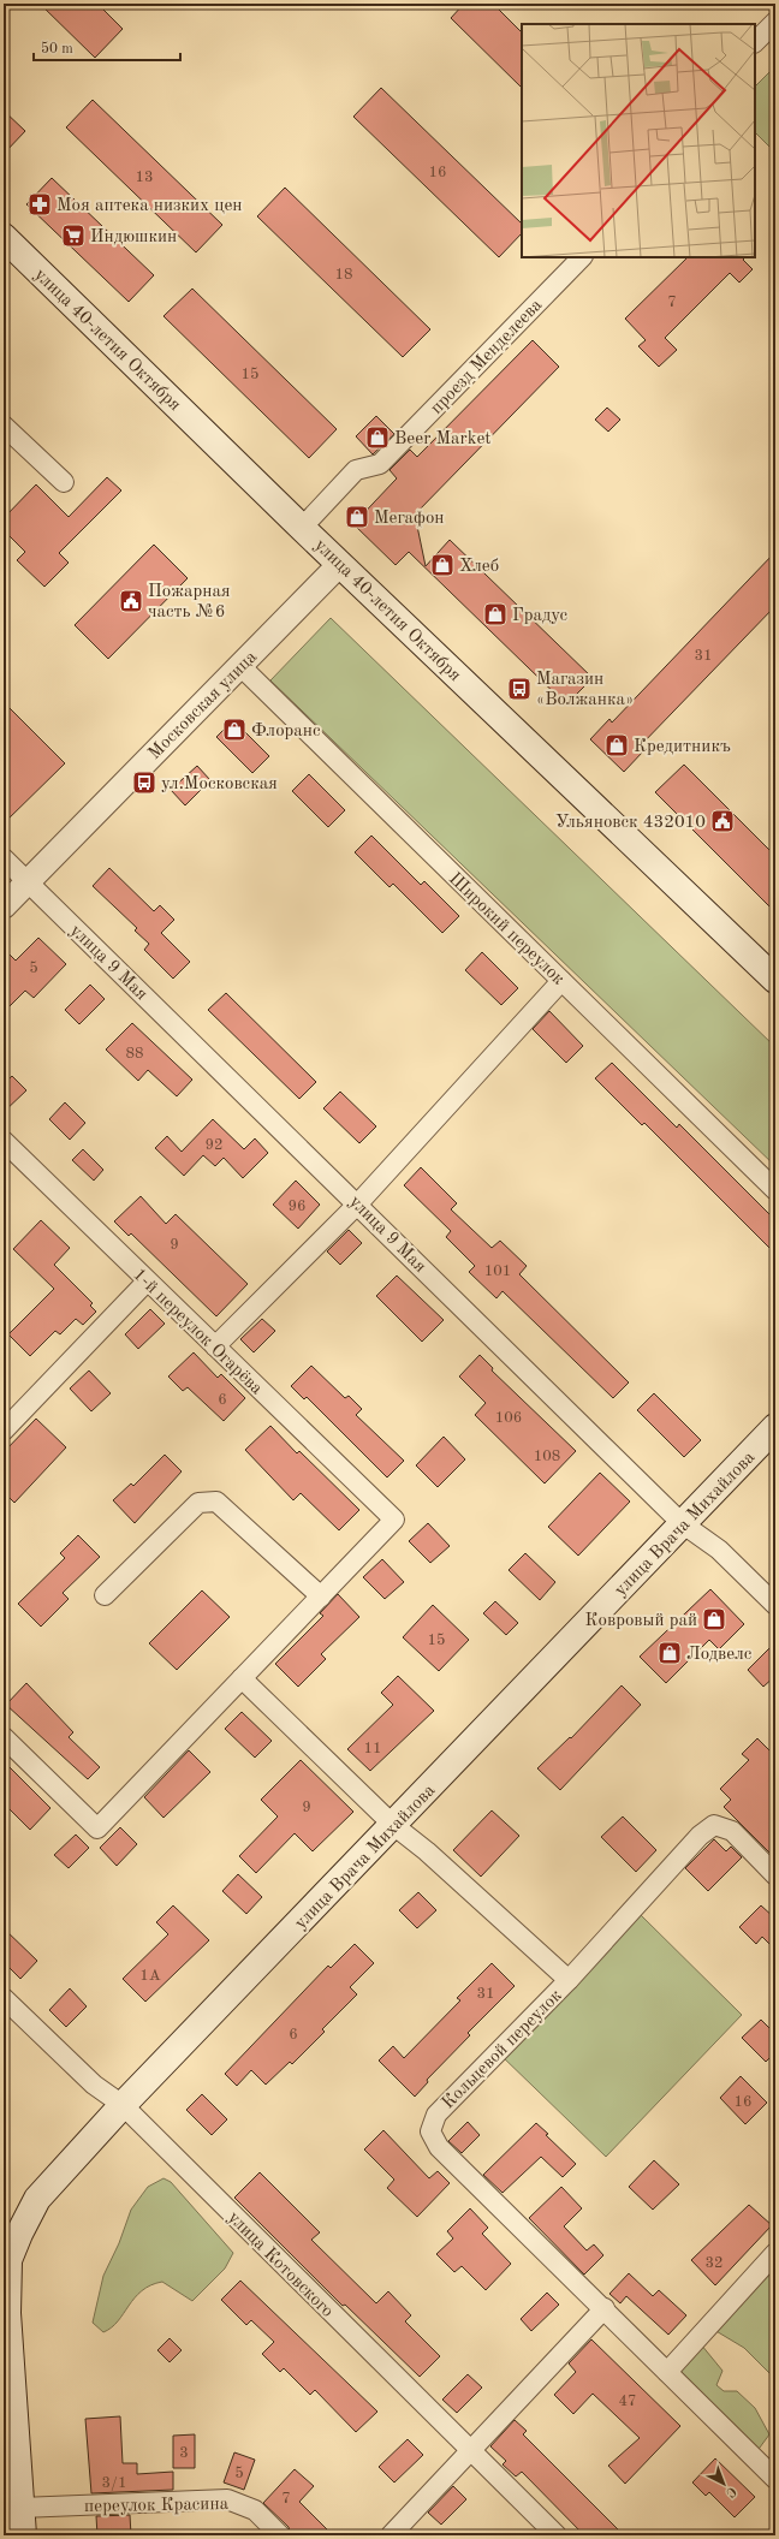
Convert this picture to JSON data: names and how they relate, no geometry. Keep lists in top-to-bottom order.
{
  "streets": {
    "main road": ["улица 40-летия Октября", "улица Врача Михайлова"],
    "street": [
      "проезд Менделеева",
      "Московская улица",
      "Широкий переулок",
      "улица 9 Мая",
      "1-й переулок Огарёва",
      "Кольцевой переулок",
      "улица Котовского",
      "переулок Красина"
    ]
  },
  "crossings": [
    ["улица 40-летия Октября", "проезд Менделеева"],
    ["улица 40-летия Октября", "Московская улица"],
    ["Московская улица", "Широкий переулок"],
    ["Московская улица", "улица 9 Мая"],
    ["улица 9 Мая", "улица Врача Михайлова"],
    ["улица Врача Михайлова", "улица Котовского"],
    ["улица Врача Михайлова", "переулок Красина"]
  ],
  "places": {
    "pharmacy": ["Моя аптека низких цен"],
    "supermarket": ["Индюшкин"],
    "shop": [
      "Beer Market",
      "Мегафон",
      "Хлеб",
      "Градус",
      "Флоранс",
      "Кредитникъ",
      "Ковровый рай",
      "Лодвелс"
    ],
    "public building": ["Пожарная часть №6", "Ульяновск 432010"],
    "bus stop": ["Магазин «Волжанка»", "ул.Московская"]
  },
  "house_numbers": [
    "16",
    "13",
    "18",
    "7",
    "15",
    "31",
    "5",
    "88",
    "92",
    "96",
    "9",
    "101",
    "6",
    "106",
    "108",
    "15",
    "11",
    "9",
    "1А",
    "31",
    "6",
    "16",
    "32",
    "47",
    "3",
    "5",
    "3/1",
    "7"
  ],
  "scale_bar": "50 m",
  "north": "bottom right"
}
